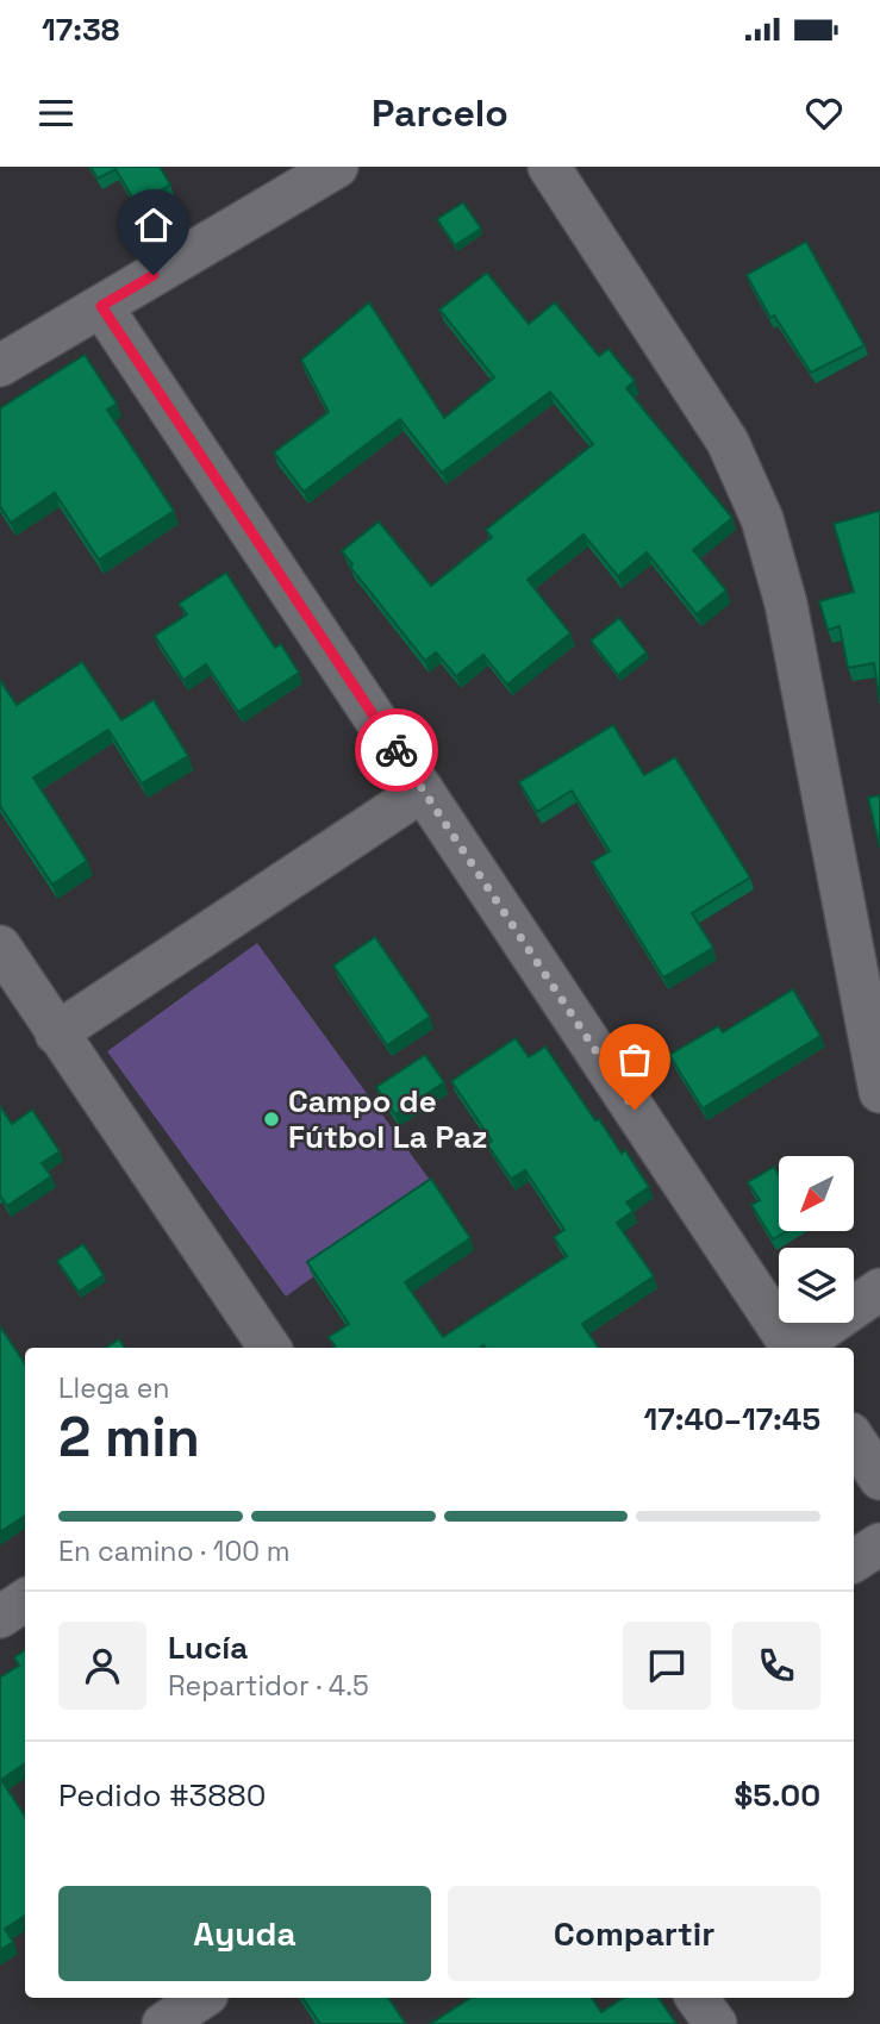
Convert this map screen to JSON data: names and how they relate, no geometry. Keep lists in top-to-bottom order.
{
  "places": ["Campo de Fútbol La Paz"],
  "north": "bottom left",
  "page": {
    "status": "17:38",
    "header": "Parcelo",
    "heading": ["2 min", "Llega en", "17:40–17:45"],
    "panel": [
      "Lucía",
      "Repartidor · 4.5",
      "Pedido #3880",
      "$5.00"
    ],
    "bar": "En camino · 100 m",
    "buttons": ["Ayuda", "Compartir"]
  }
}
